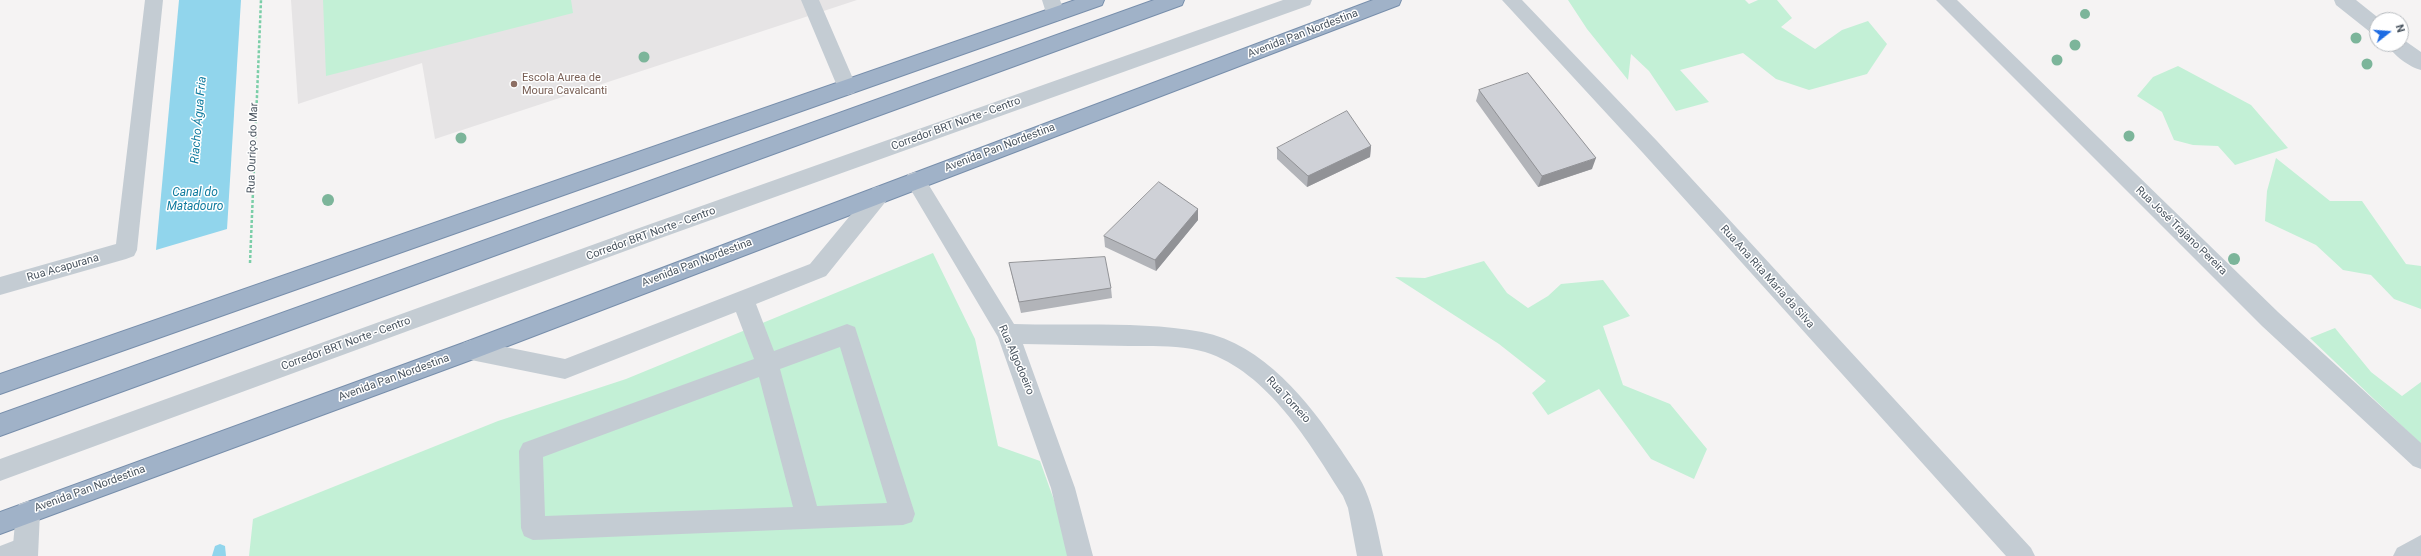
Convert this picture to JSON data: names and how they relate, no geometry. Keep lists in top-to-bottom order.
{
  "streets": {
    "highway": ["Avenida Pan Nordestina"],
    "street": [
      "Corredor BRT Norte - Centro",
      "Rua José Trajano Pereira",
      "Rua Acapurana",
      "Rua Ana Rita Maria da Silva",
      "Rua Algodoeiro",
      "Rua Torneio"
    ],
    "path": ["Rua Ouriço do Mar"]
  },
  "crossings": [
    ["Avenida Pan Nordestina", "Rua Algodoeiro"],
    ["Rua Algodoeiro", "Rua Torneio"]
  ],
  "water": ["Riacho Água Fria", "Canal do Matadouro"],
  "places": ["Escola Aurea de Moura Cavalcanti"],
  "north": "right"
}
